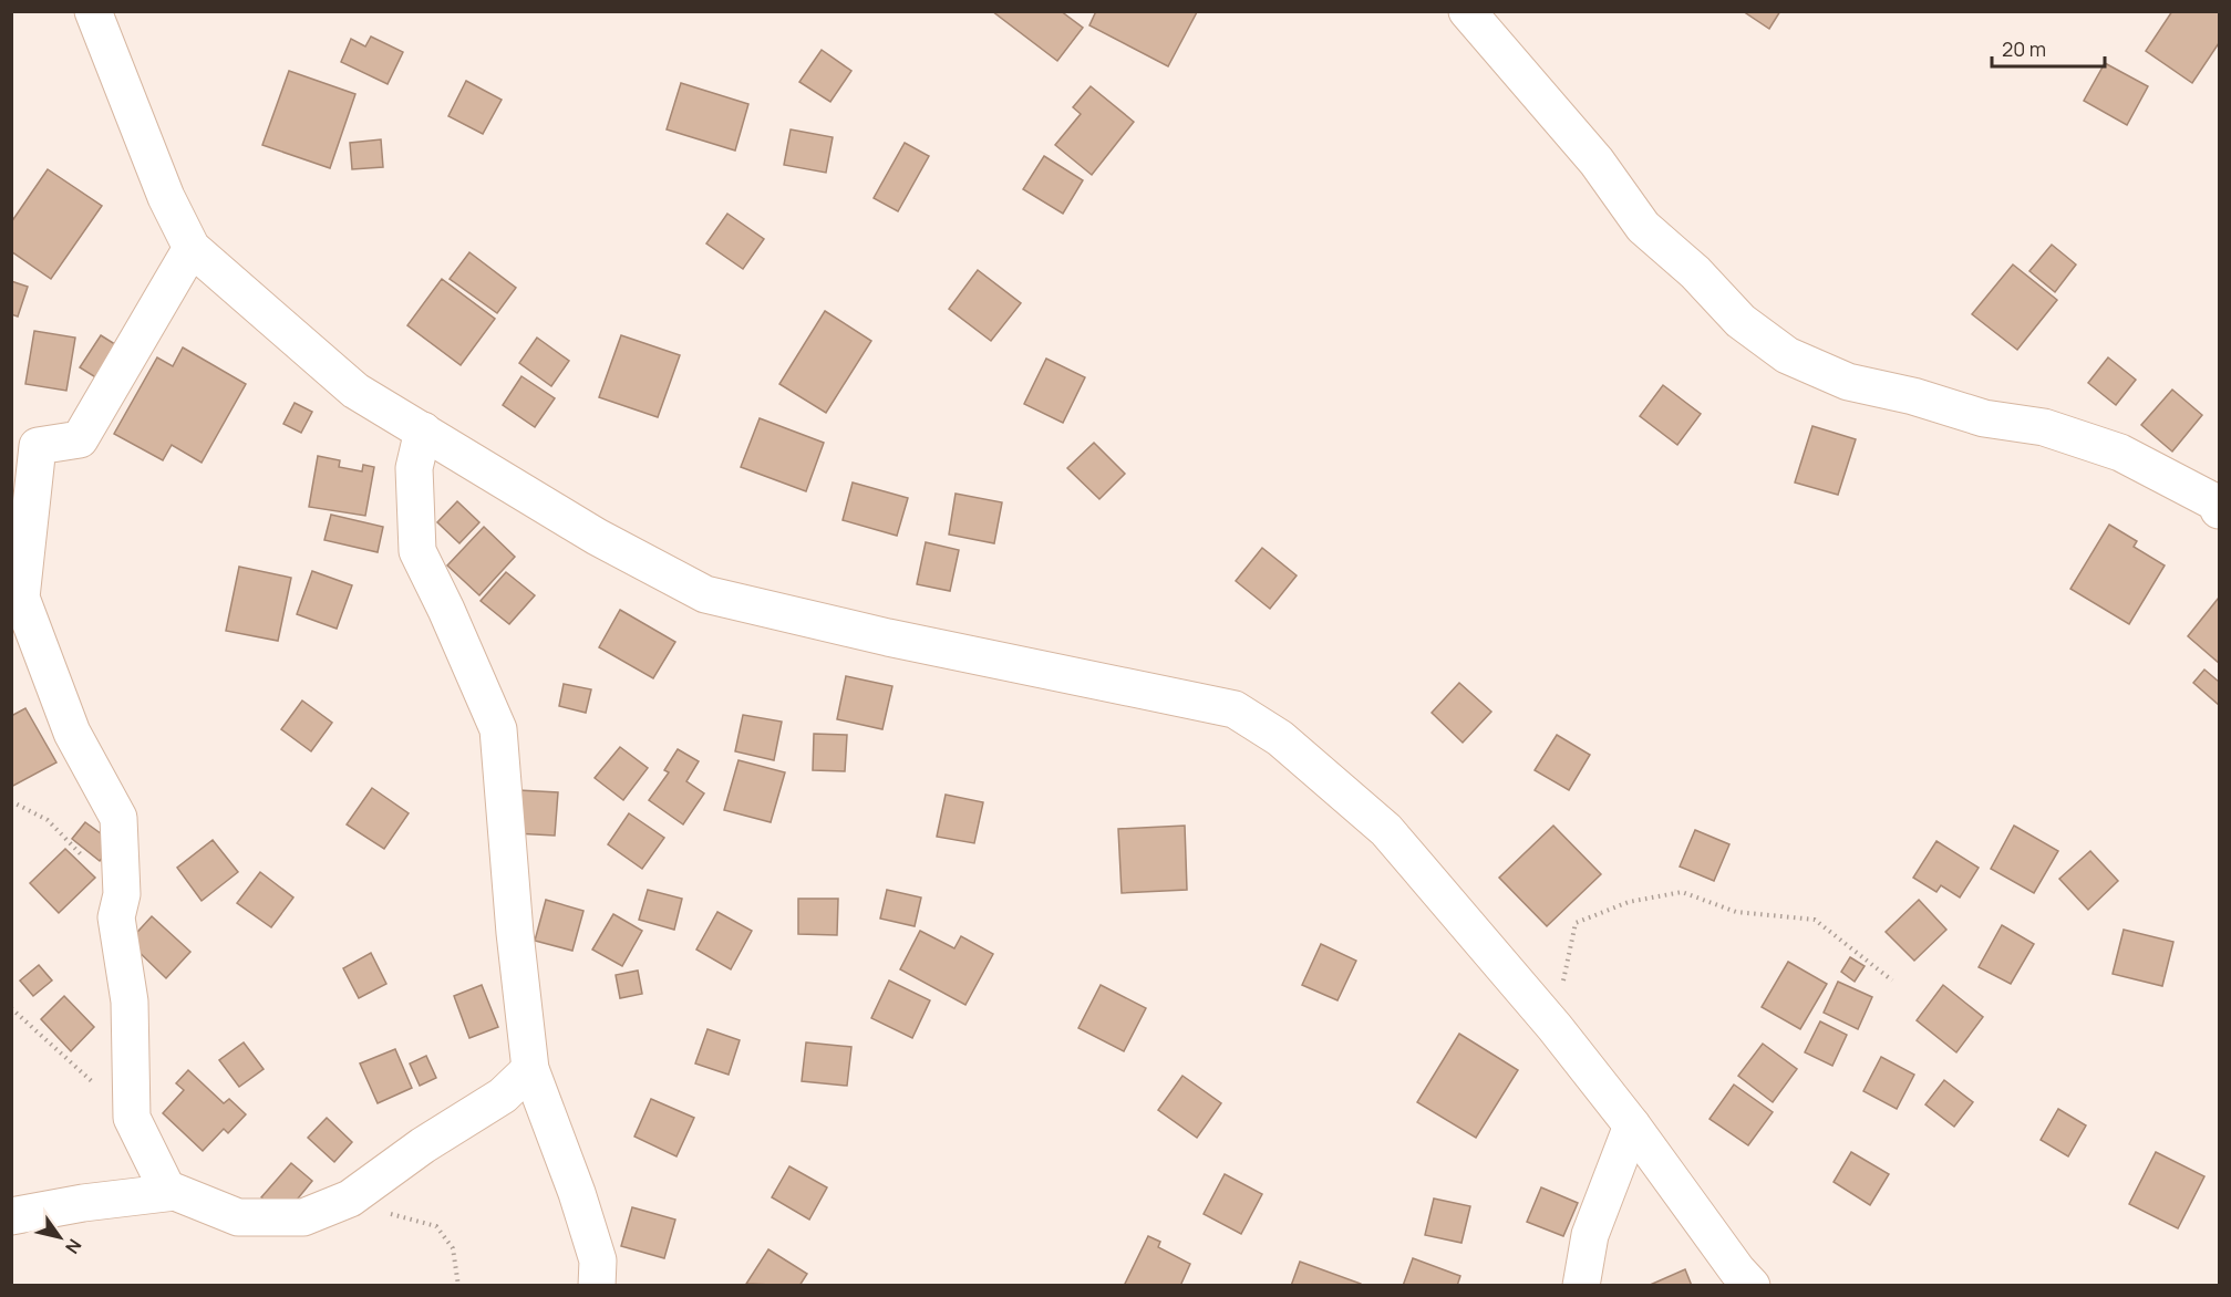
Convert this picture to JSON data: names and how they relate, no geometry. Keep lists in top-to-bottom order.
{
  "scale_bar": "20 m",
  "north": "bottom right"
}
